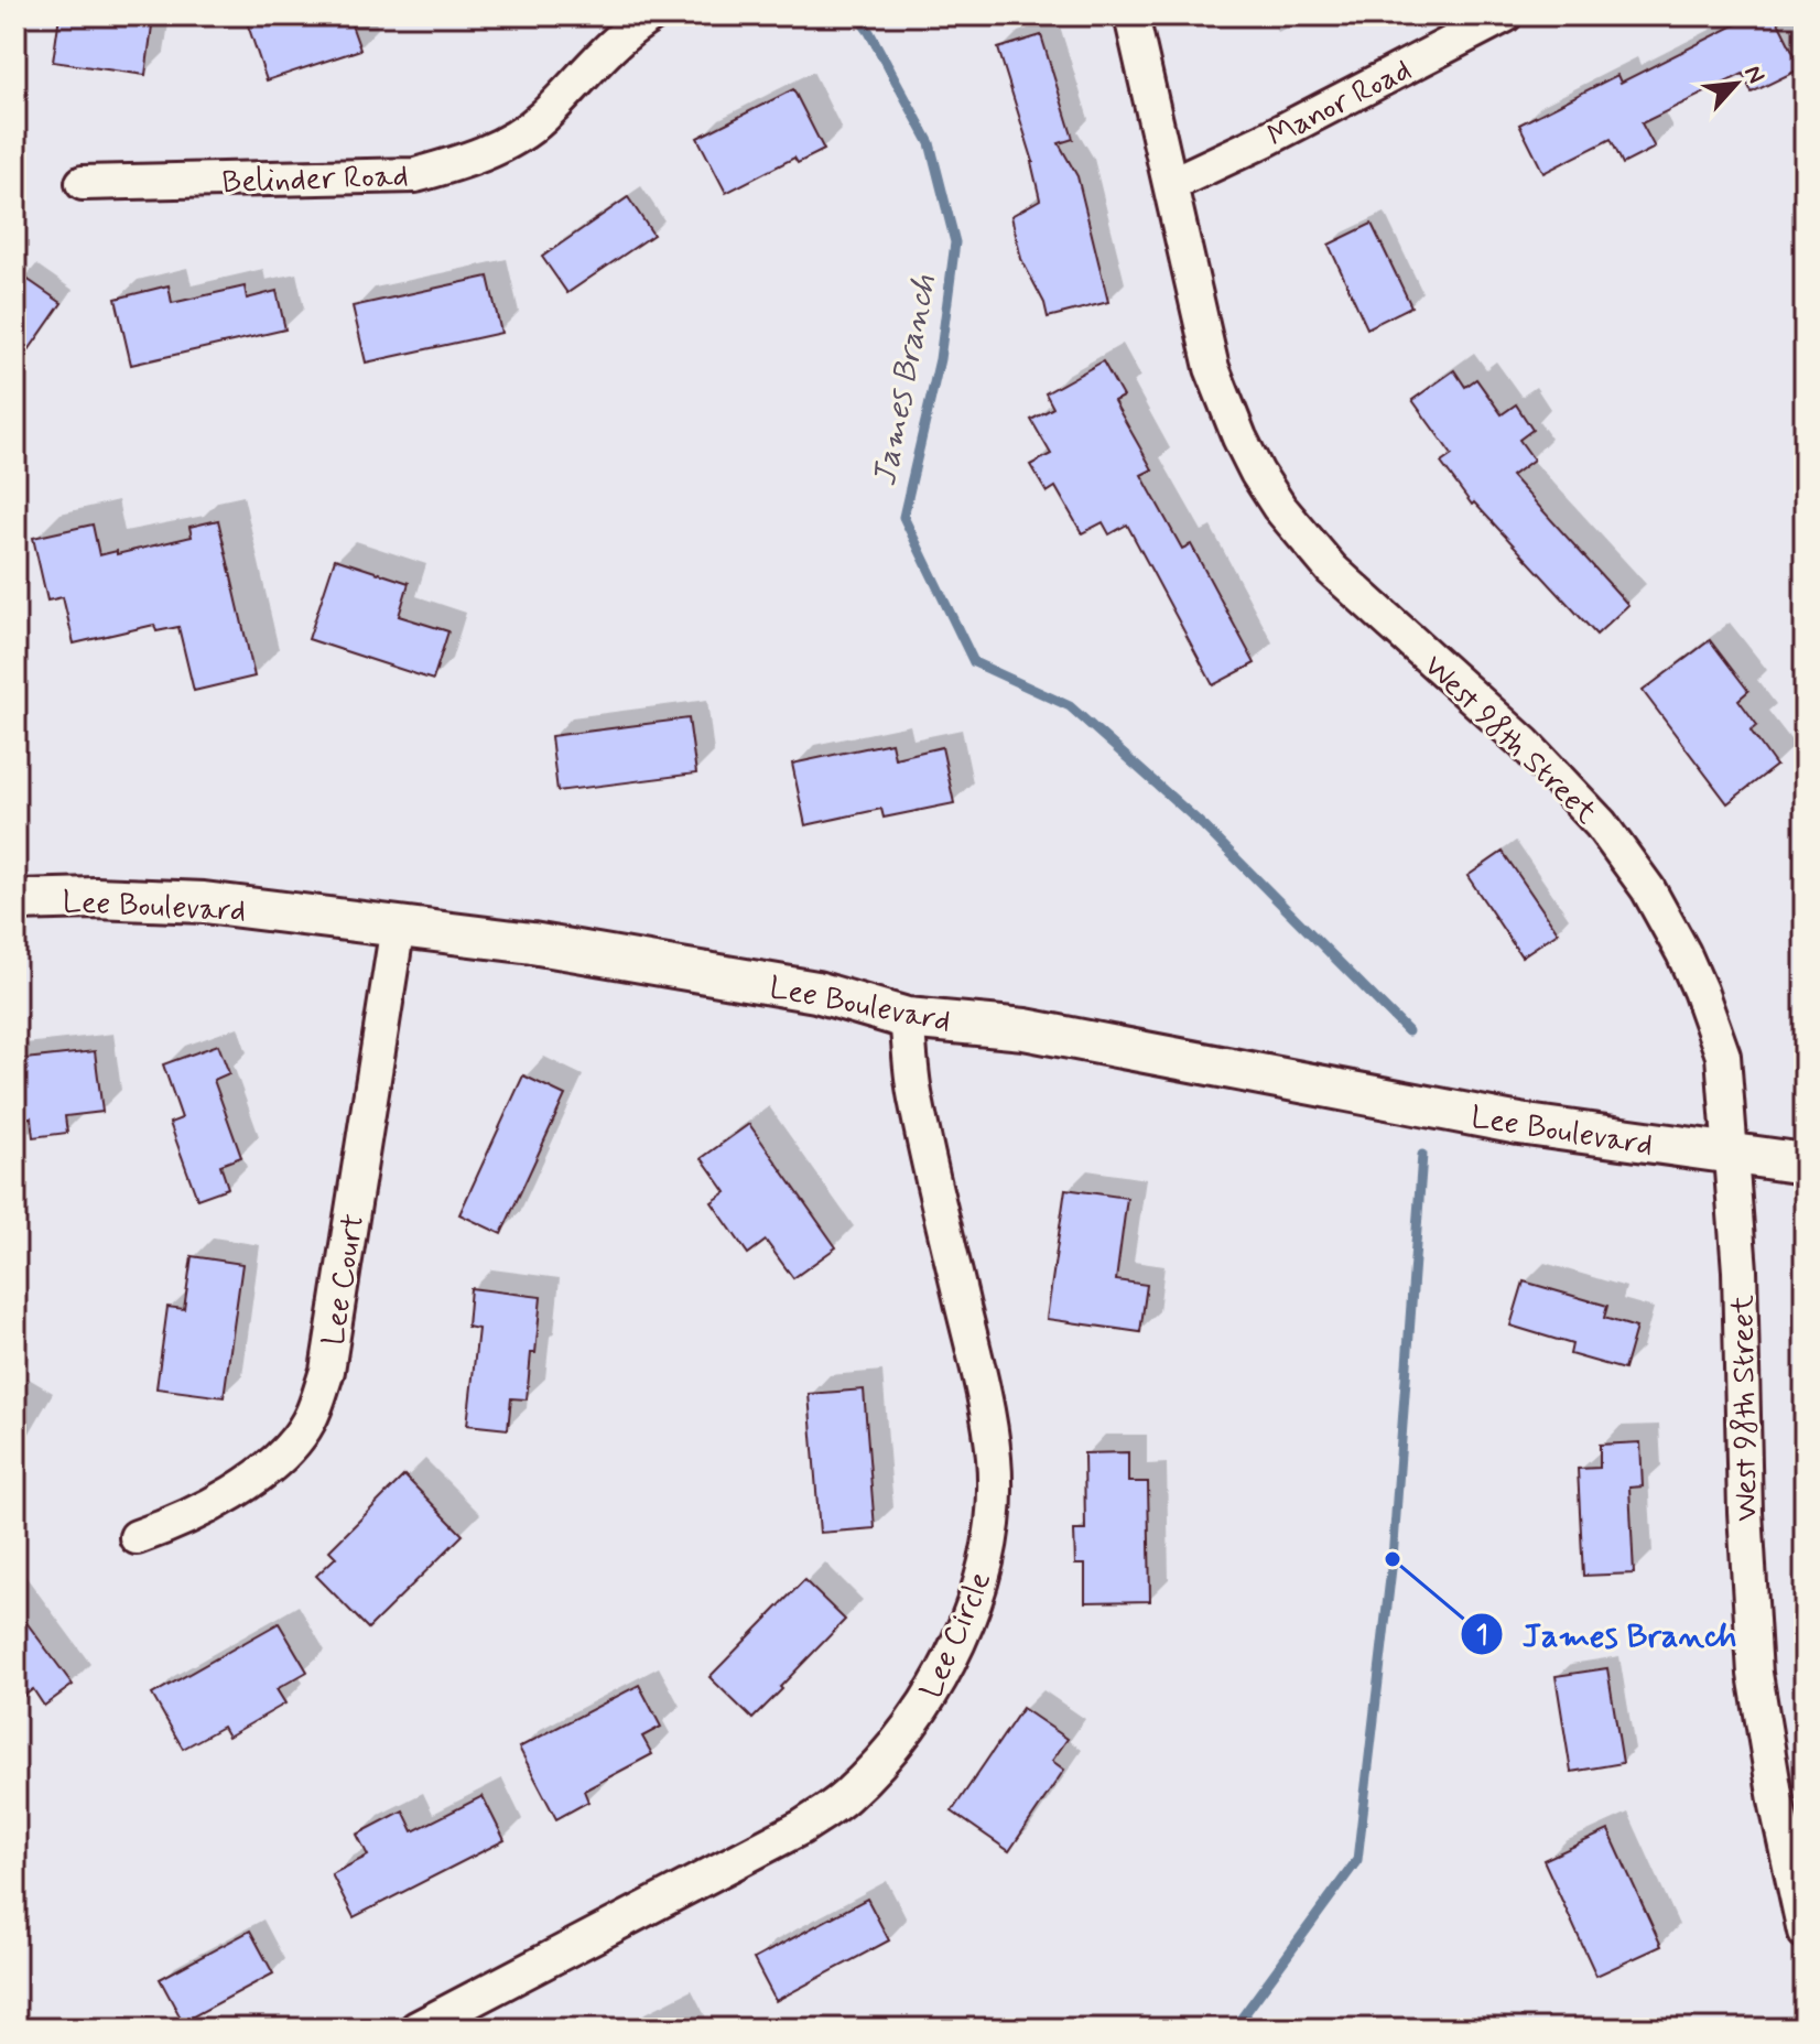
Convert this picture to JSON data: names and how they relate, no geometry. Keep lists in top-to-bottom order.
{
  "streets": {
    "street": [
      "Manor Road",
      "Belinder Road",
      "West 98th Street",
      "Lee Boulevard",
      "Lee Court",
      "Lee Circle"
    ]
  },
  "crossings": [
    ["Manor Road", "West 98th Street"],
    ["West 98th Street", "Lee Boulevard"],
    ["Lee Boulevard", "Lee Court"],
    ["Lee Boulevard", "Lee Circle"]
  ],
  "water": ["James Branch"],
  "places": ["James Branch"],
  "north": "top right"
}
